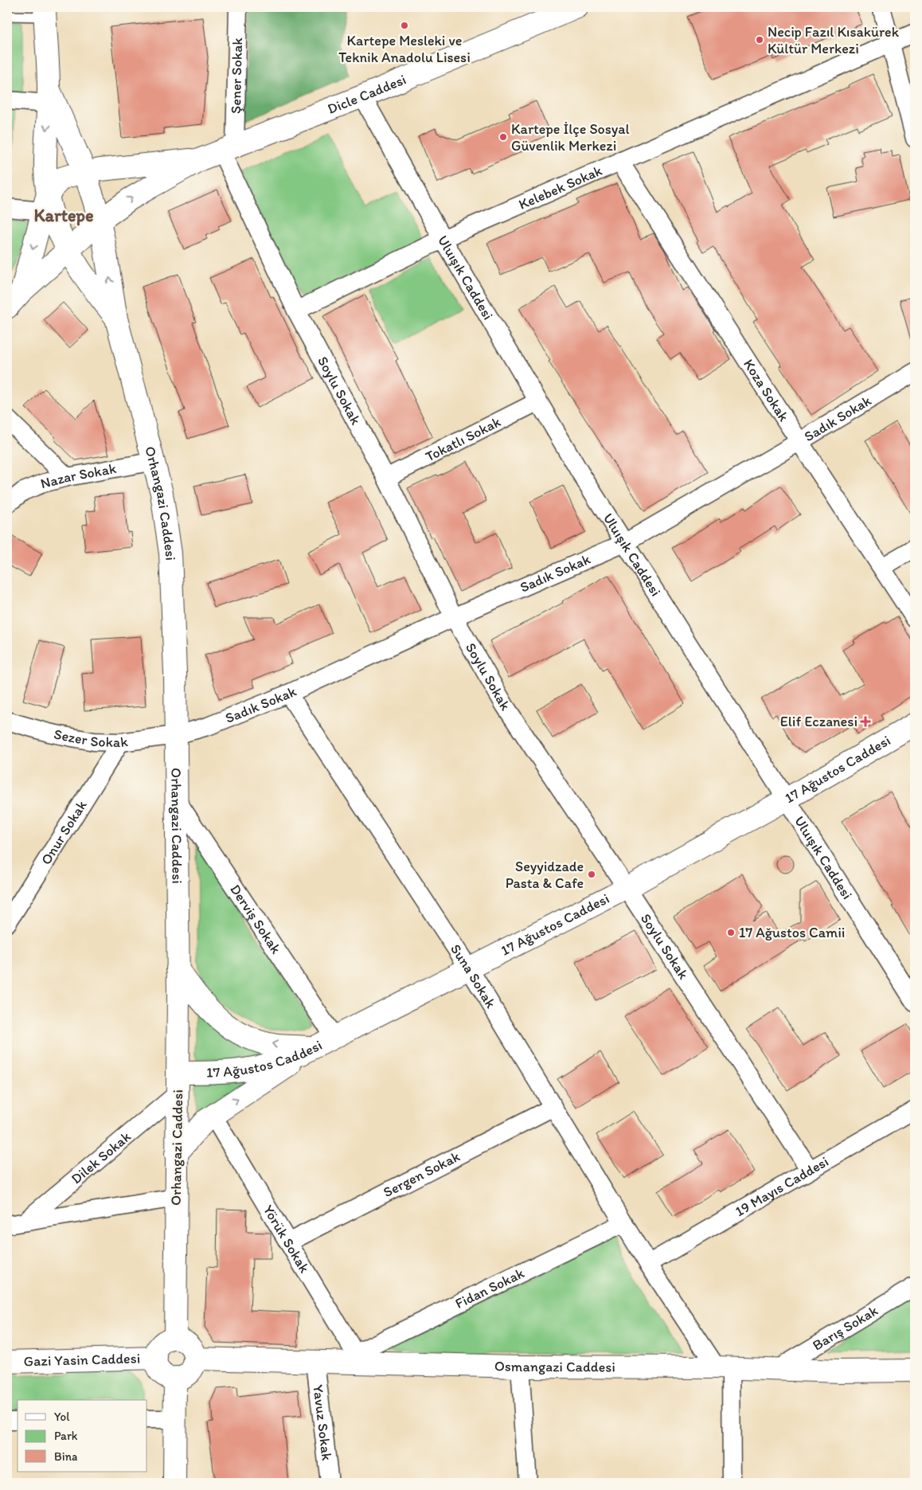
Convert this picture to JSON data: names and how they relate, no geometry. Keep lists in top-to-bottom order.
{
  "streets": {
    "street": [
      "Şener Sokak",
      "Dicle Caddesi",
      "Kelebek Sokak",
      "Uluışık Caddesi",
      "Soylu Sokak",
      "Koza Sokak",
      "Sadık Sokak",
      "Tokatlı Sokak",
      "Nazar Sokak",
      "Orhangazi Caddesi",
      "Sezer Sokak",
      "17 Ağustos Caddesi",
      "Onur Sokak",
      "Derviş Sokak",
      "Suna Sokak",
      "Dilek Sokak",
      "Sergen Sokak",
      "19 Mayıs Caddesi",
      "Yörük Sokak",
      "Fidan Sokak",
      "Barış Sokak",
      "Gazi Yasin Caddesi",
      "Osmangazi Caddesi",
      "Yavuz Sokak"
    ]
  },
  "crossings": [
    ["Şener Sokak", "Dicle Caddesi"],
    ["Şener Sokak", "Soylu Sokak"],
    ["Dicle Caddesi", "Uluışık Caddesi"],
    ["Dicle Caddesi", "Soylu Sokak"],
    ["Kelebek Sokak", "Uluışık Caddesi"],
    ["Kelebek Sokak", "Soylu Sokak"],
    ["Kelebek Sokak", "Koza Sokak"],
    ["Uluışık Caddesi", "Sadık Sokak"],
    ["Uluışık Caddesi", "Tokatlı Sokak"],
    ["Uluışık Caddesi", "17 Ağustos Caddesi"],
    ["Soylu Sokak", "Sadık Sokak"],
    ["Soylu Sokak", "Tokatlı Sokak"],
    ["Soylu Sokak", "17 Ağustos Caddesi"],
    ["Soylu Sokak", "19 Mayıs Caddesi"],
    ["Koza Sokak", "Sadık Sokak"],
    ["Sadık Sokak", "Orhangazi Caddesi"],
    ["Sadık Sokak", "Sezer Sokak"],
    ["Sadık Sokak", "Suna Sokak"],
    ["Nazar Sokak", "Orhangazi Caddesi"],
    ["Orhangazi Caddesi", "Sezer Sokak"],
    ["Orhangazi Caddesi", "17 Ağustos Caddesi"],
    ["Orhangazi Caddesi", "Derviş Sokak"],
    ["Orhangazi Caddesi", "Dilek Sokak"],
    ["Orhangazi Caddesi", "Gazi Yasin Caddesi"],
    ["Orhangazi Caddesi", "Osmangazi Caddesi"],
    ["Sezer Sokak", "Onur Sokak"],
    ["17 Ağustos Caddesi", "Derviş Sokak"],
    ["17 Ağustos Caddesi", "Suna Sokak"],
    ["17 Ağustos Caddesi", "Dilek Sokak"],
    ["Suna Sokak", "Sergen Sokak"],
    ["Suna Sokak", "19 Mayıs Caddesi"],
    ["Suna Sokak", "Fidan Sokak"],
    ["Suna Sokak", "Osmangazi Caddesi"],
    ["Sergen Sokak", "Yörük Sokak"],
    ["Yörük Sokak", "Fidan Sokak"],
    ["Yörük Sokak", "Osmangazi Caddesi"],
    ["Fidan Sokak", "Osmangazi Caddesi"],
    ["Barış Sokak", "Osmangazi Caddesi"],
    ["Gazi Yasin Caddesi", "Osmangazi Caddesi"],
    ["Osmangazi Caddesi", "Yavuz Sokak"]
  ],
  "districts": ["Kartepe"],
  "places": {
    "other": [
      "Kartepe Mesleki ve Teknik Anadolu Lisesi",
      "Necip Fazıl Kısakürek Kültür Merkezi",
      "Kartepe İlçe Sosyal Güvenlik Merkezi",
      "Seyyidzade Pasta & Cafe",
      "17 Ağustos Camii"
    ],
    "health": ["Elif Eczanesi"]
  },
  "legend": ["Yol", "Park", "Bina"]
}
